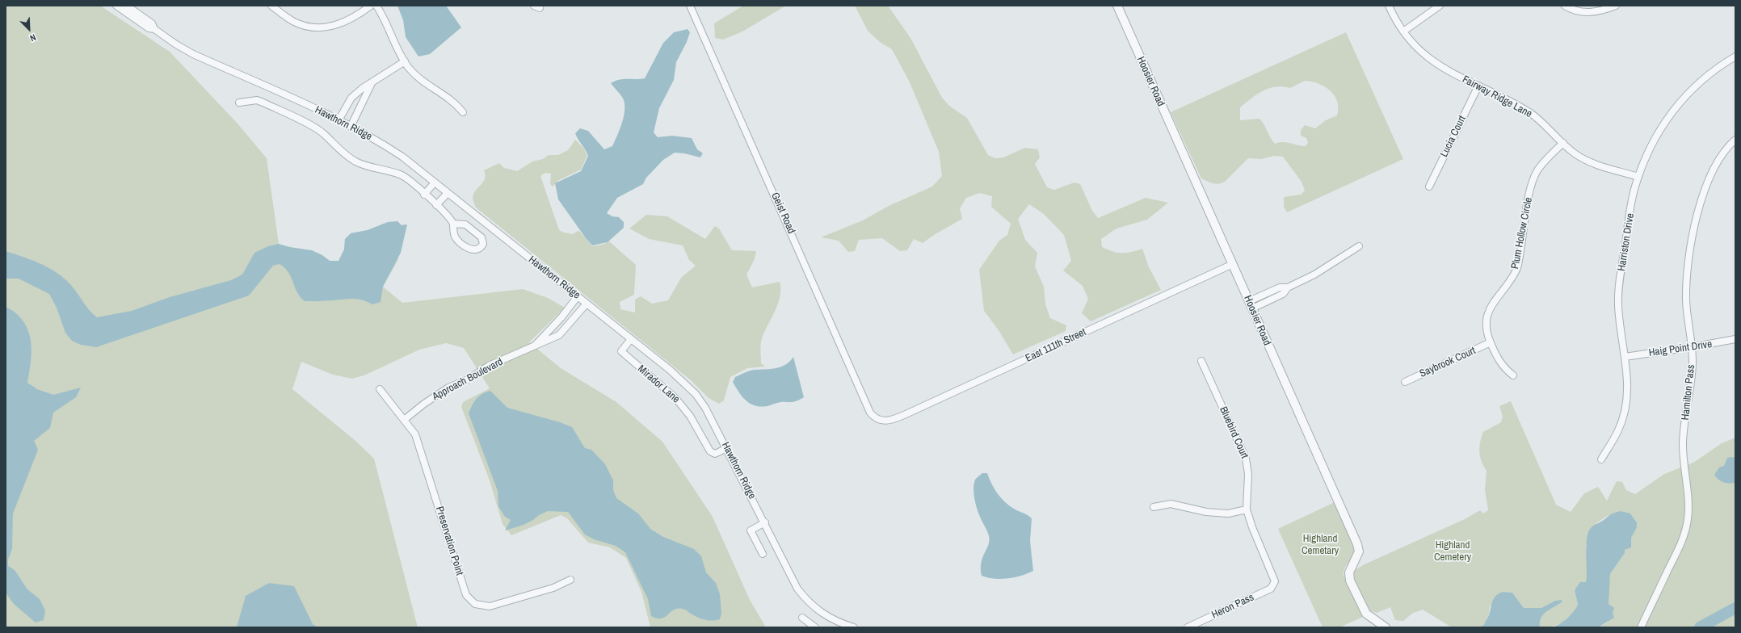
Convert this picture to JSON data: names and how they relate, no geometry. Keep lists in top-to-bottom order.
{
  "streets": {
    "street": [
      "Hoosier Road",
      "Fairway Ridge Lane",
      "Hawthorn Ridge",
      "Lucia Court",
      "Geist Road",
      "Plum Hollow Circle",
      "Harriston Drive",
      "East 111th Street",
      "Haig Point Drive",
      "Saybrook Court",
      "Approach Boulevard",
      "Mirador Lane",
      "Hamilton Pass",
      "Bluebird Court",
      "Preservation Point",
      "Heron Pass"
    ]
  },
  "crossings": [
    ["Hoosier Road", "East 111th Street"],
    ["Fairway Ridge Lane", "Lucia Court"],
    ["Fairway Ridge Lane", "Plum Hollow Circle"],
    ["Fairway Ridge Lane", "Harriston Drive"],
    ["Hawthorn Ridge", "Approach Boulevard"],
    ["Hawthorn Ridge", "Mirador Lane"],
    ["Geist Road", "East 111th Street"],
    ["Plum Hollow Circle", "Saybrook Court"],
    ["Harriston Drive", "Haig Point Drive"],
    ["Haig Point Drive", "Hamilton Pass"],
    ["Approach Boulevard", "Preservation Point"],
    ["Bluebird Court", "Heron Pass"]
  ],
  "parks": ["Highland Cemetary", "Highland Cemetery"],
  "north": "bottom right"
}
